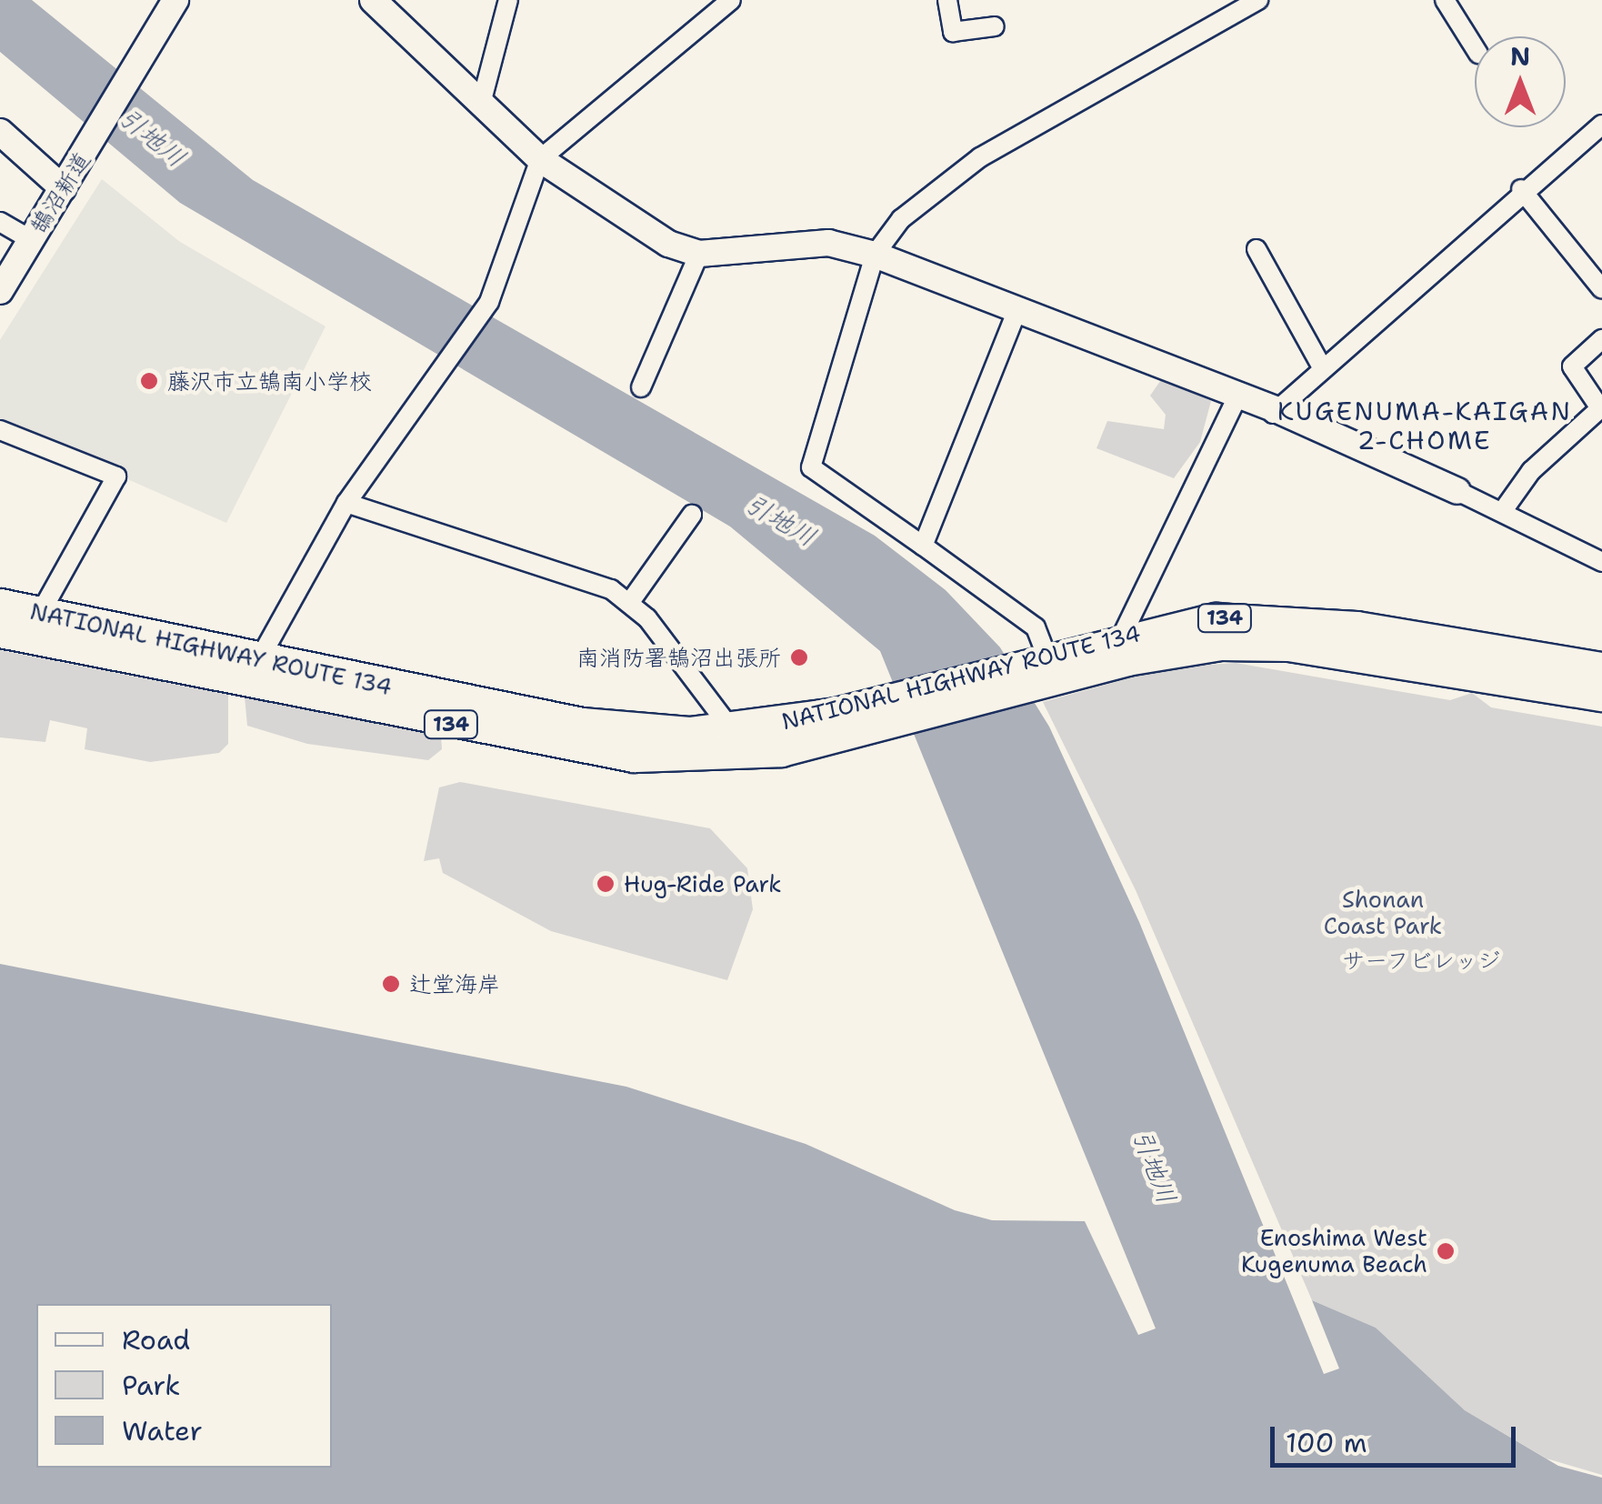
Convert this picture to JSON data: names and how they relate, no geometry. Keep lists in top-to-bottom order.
{
  "streets": {
    "highway": ["134", "NATIONAL HIGHWAY ROUTE 134"],
    "street": ["鵠沼新道"]
  },
  "districts": ["KUGENUMA-KAIGAN 2-CHOME"],
  "water": ["引地川"],
  "parks": ["Shonan Coast Park", "サーフビレッジ"],
  "places": [
    "藤沢市立鵠南小学校",
    "南消防署鵠沼出張所",
    "Hug-Ride Park",
    "辻堂海岸",
    "Enoshima West Kugenuma Beach"
  ],
  "legend": ["Road", "Park", "Water"],
  "scale_bar": "100 m",
  "north": "top"
}
